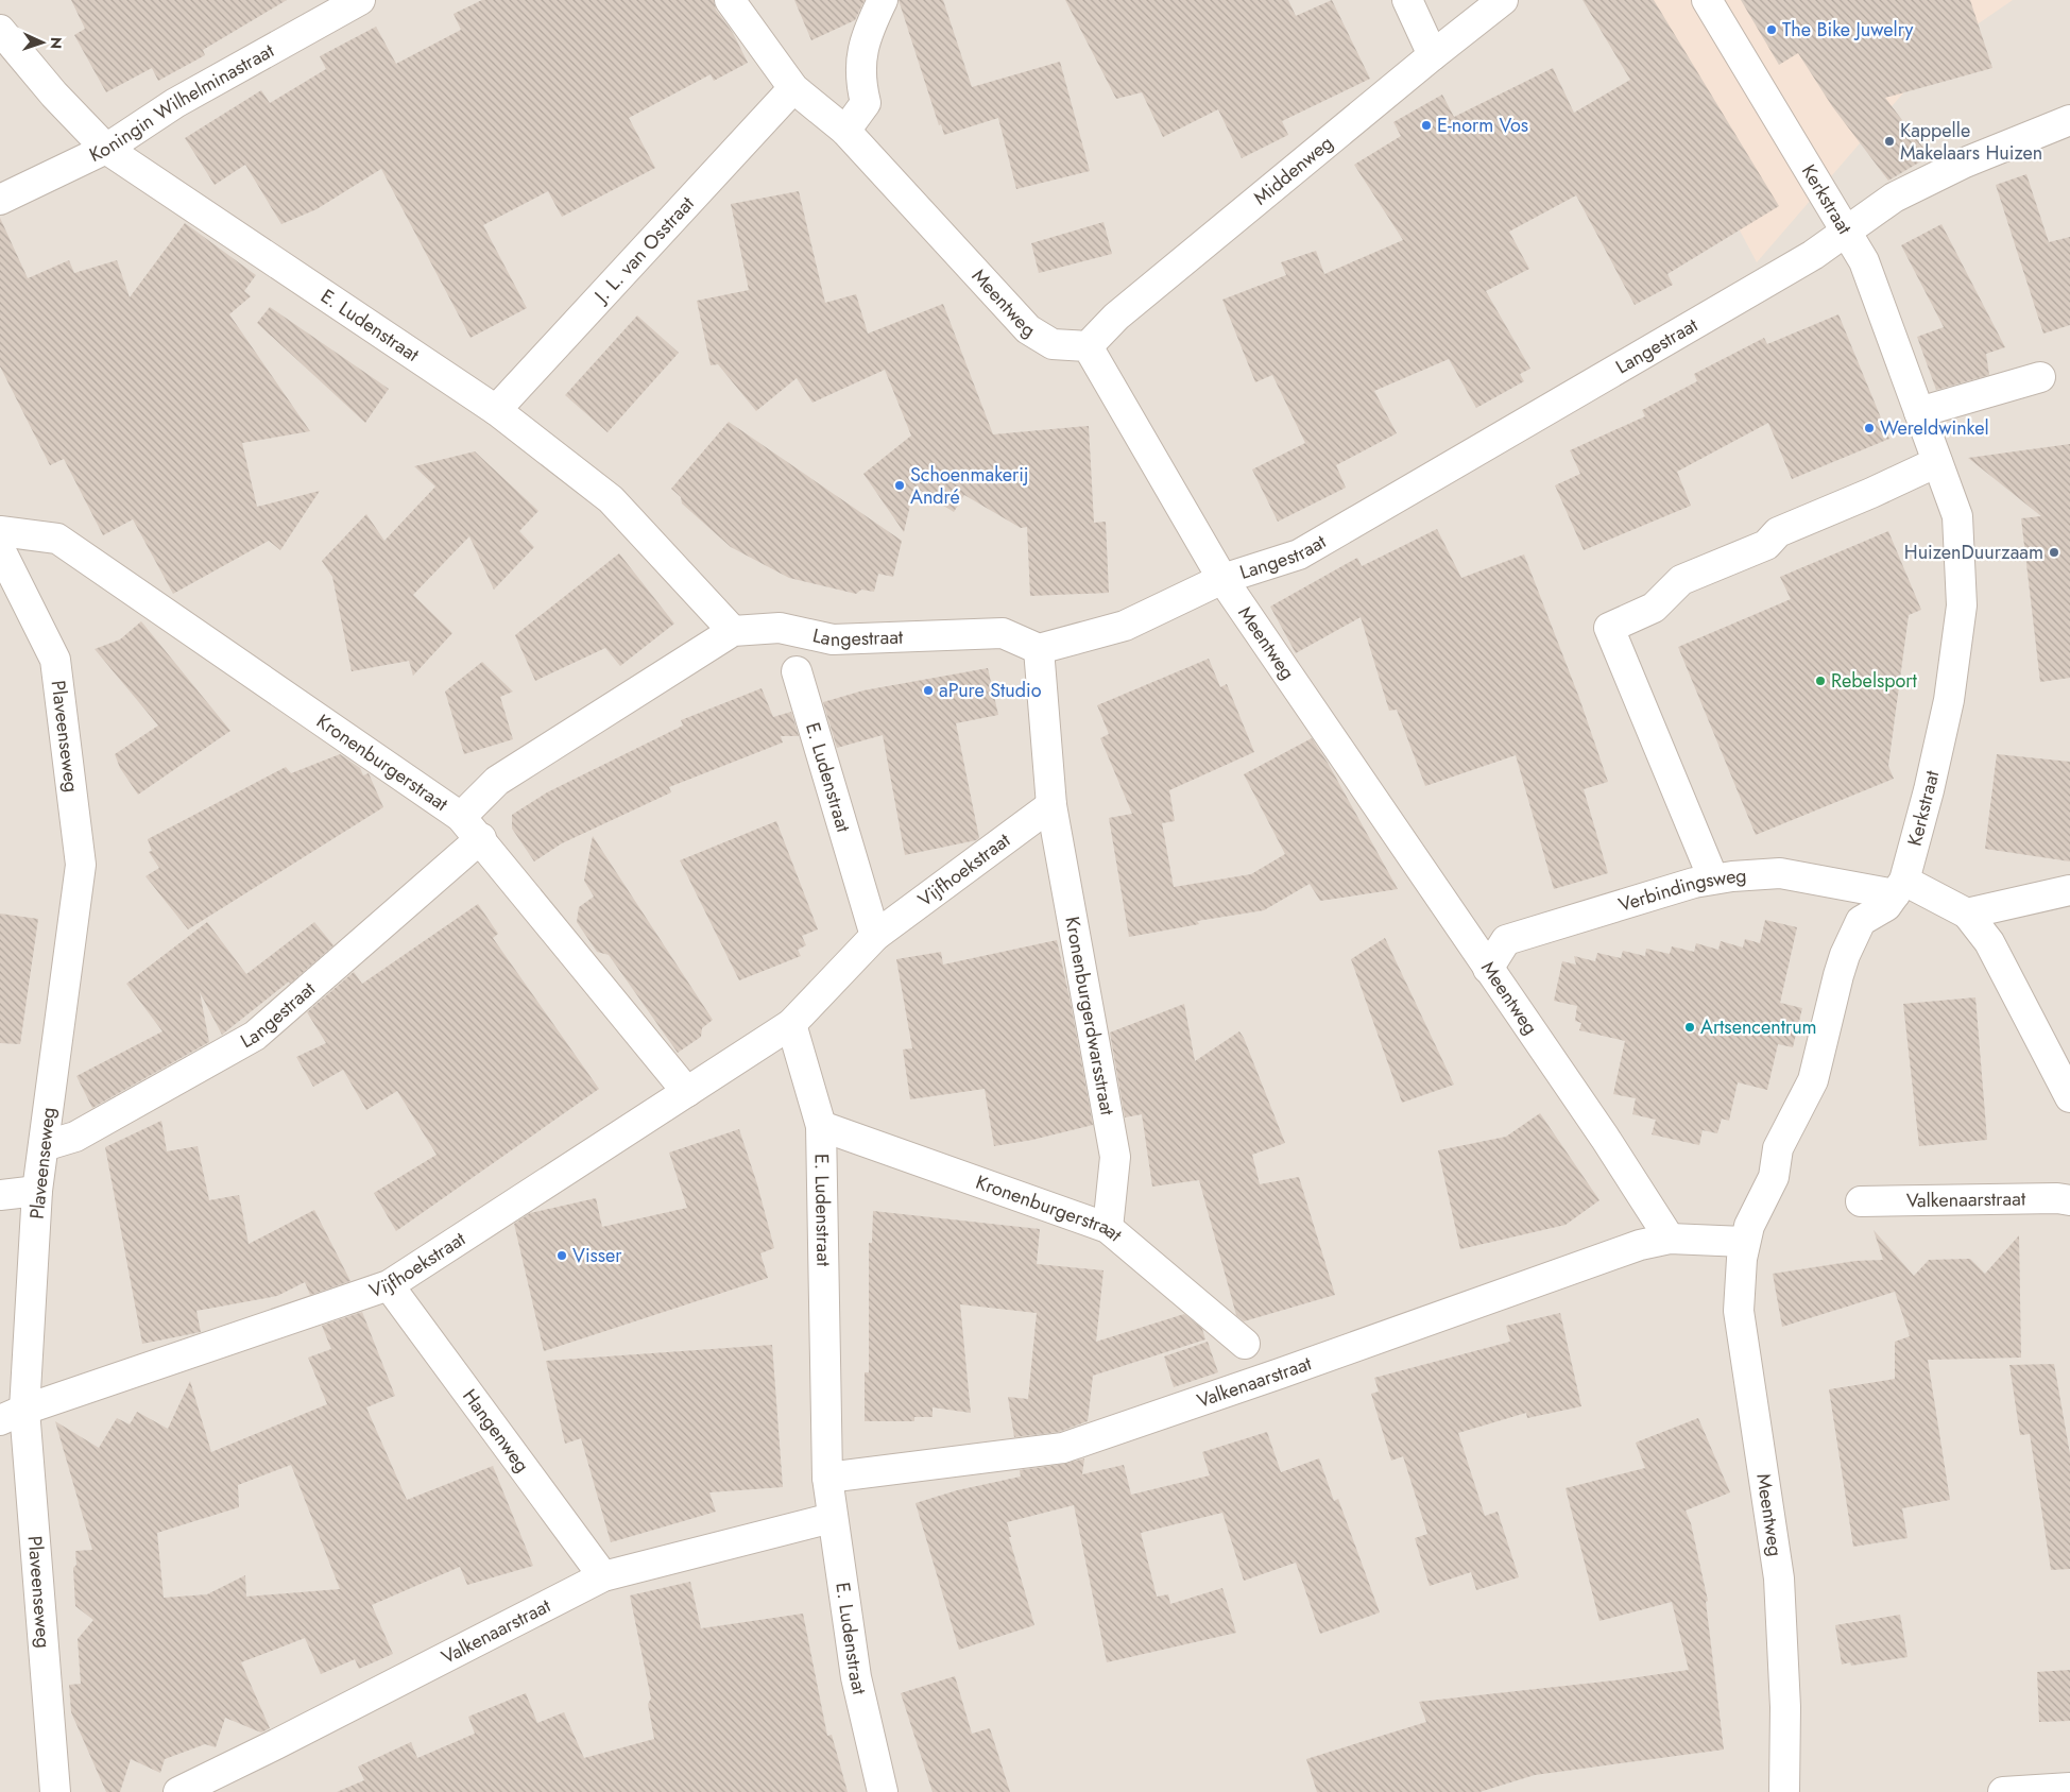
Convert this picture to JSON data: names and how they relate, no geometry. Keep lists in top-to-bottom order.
{
  "streets": {
    "street": [
      "Koningin Wilhelminastraat",
      "Middenweg",
      "Kerkstraat",
      "J. L. van Osstraat",
      "Meentweg",
      "E. Ludenstraat",
      "Langestraat",
      "Plaveenseweg",
      "Kronenburgerstraat",
      "Vijfhoekstraat",
      "Verbindingsweg",
      "Kronenburgerdwarsstraat",
      "Valkenaarstraat",
      "Hangenweg"
    ]
  },
  "crossings": [
    ["Koningin Wilhelminastraat", "E. Ludenstraat"],
    ["Middenweg", "Meentweg"],
    ["Kerkstraat", "Meentweg"],
    ["Kerkstraat", "Langestraat"],
    ["Kerkstraat", "Verbindingsweg"],
    ["J. L. van Osstraat", "Meentweg"],
    ["J. L. van Osstraat", "E. Ludenstraat"],
    ["Meentweg", "Langestraat"],
    ["Meentweg", "Verbindingsweg"],
    ["Meentweg", "Valkenaarstraat"],
    ["E. Ludenstraat", "Langestraat"],
    ["E. Ludenstraat", "Kronenburgerstraat"],
    ["E. Ludenstraat", "Vijfhoekstraat"],
    ["E. Ludenstraat", "Valkenaarstraat"],
    ["Langestraat", "Plaveenseweg"],
    ["Langestraat", "Kronenburgerstraat"],
    ["Plaveenseweg", "Kronenburgerstraat"],
    ["Plaveenseweg", "Vijfhoekstraat"],
    ["Kronenburgerstraat", "Vijfhoekstraat"],
    ["Kronenburgerstraat", "Kronenburgerdwarsstraat"],
    ["Vijfhoekstraat", "Kronenburgerdwarsstraat"],
    ["Vijfhoekstraat", "Hangenweg"],
    ["Valkenaarstraat", "Hangenweg"]
  ],
  "places": [
    "The Bike Juwelry",
    "E-norm Vos",
    "Kappelle Makelaars Huizen",
    "Wereldwinkel",
    "Schoenmakerij André",
    "HuizenDuurzaam",
    "Rebelsport",
    "aPure Studio",
    "Artsencentrum",
    "Visser"
  ],
  "north": "right"
}
